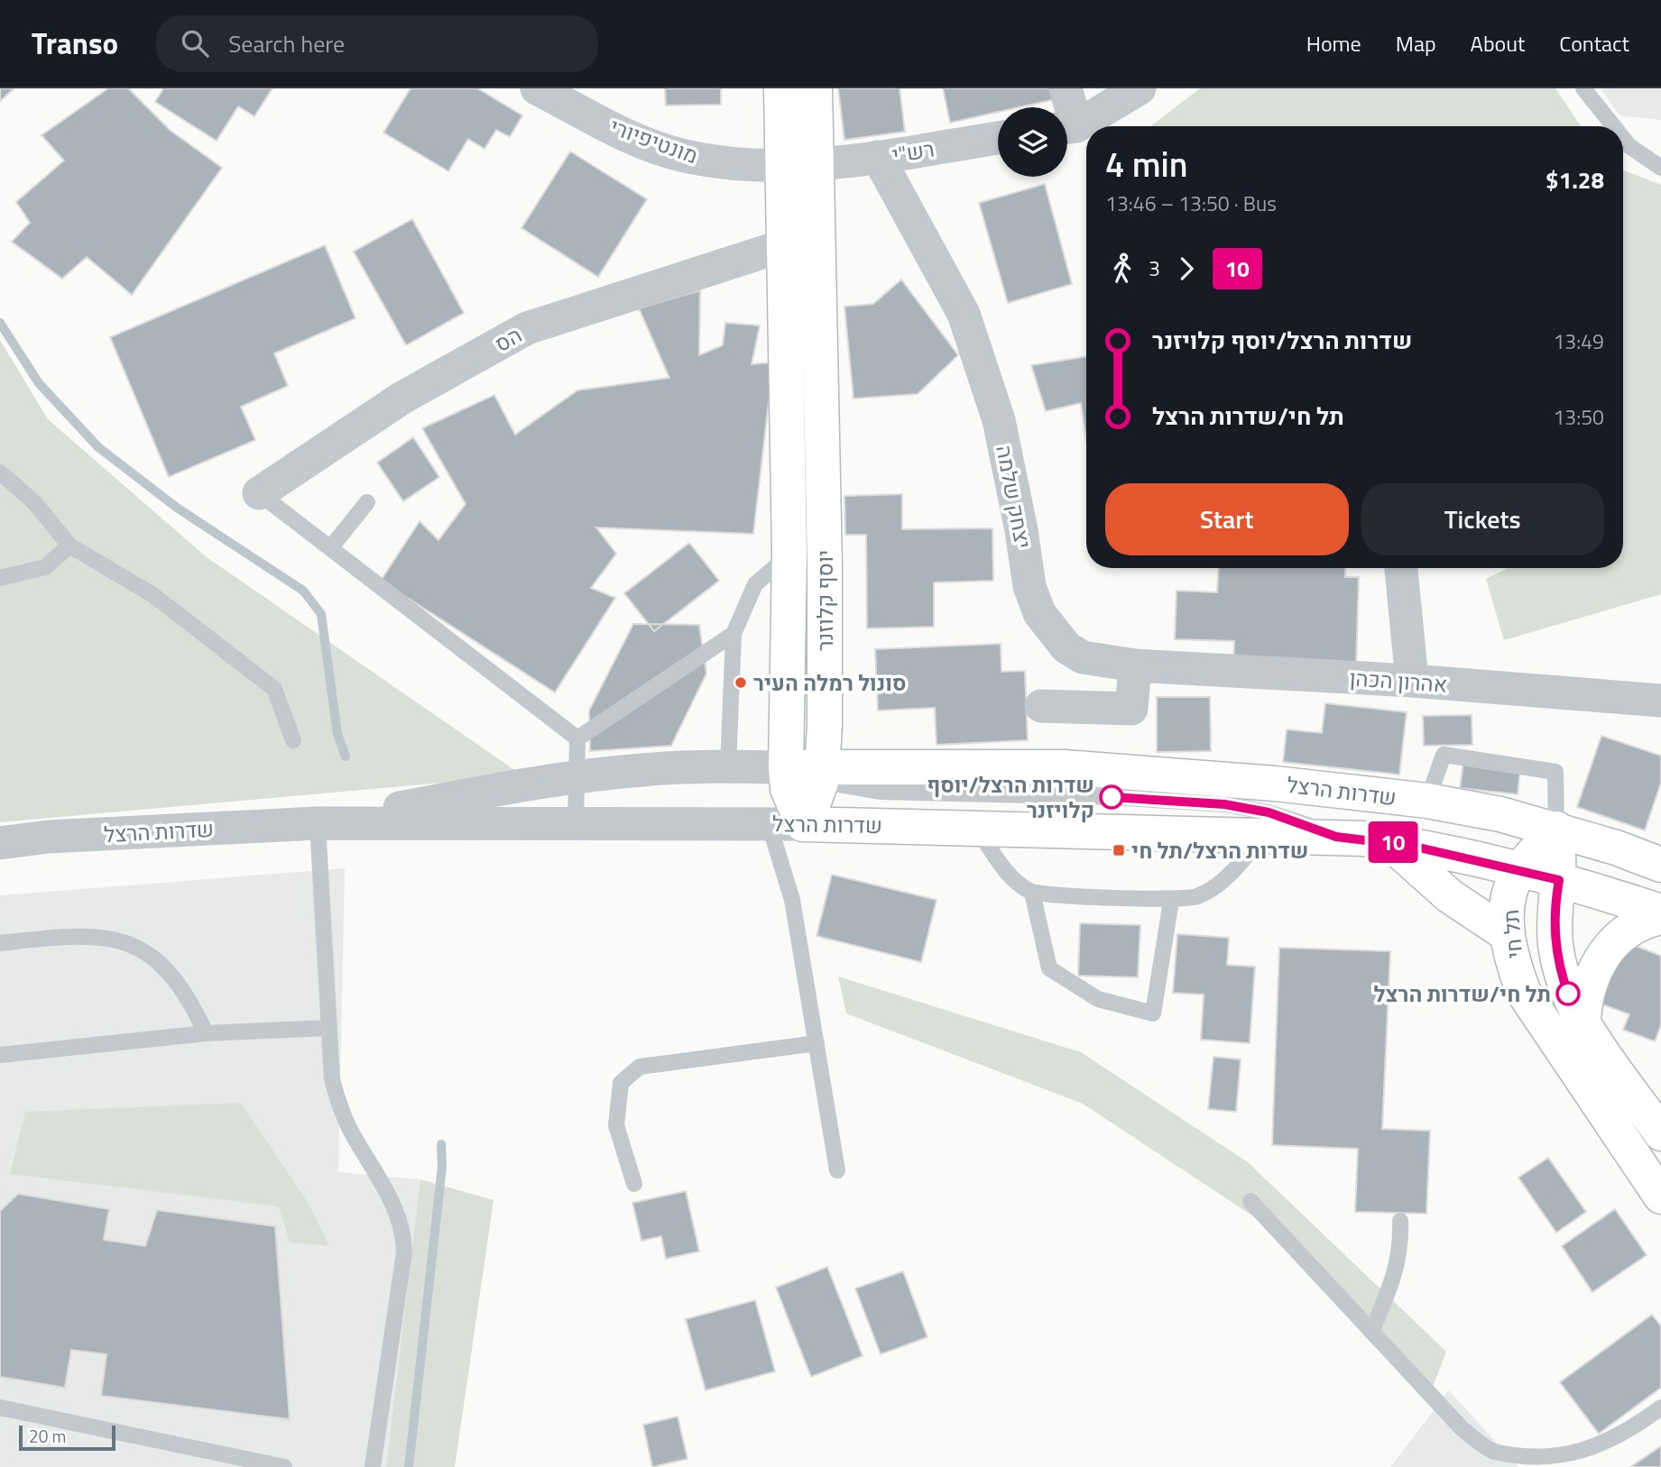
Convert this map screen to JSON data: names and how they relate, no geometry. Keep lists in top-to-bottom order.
{
  "streets": {
    "main road": ["יוסף קלוזנר", "שדרות הרצל", "תל חי"],
    "street": [
      "מונטיפיורי",
      "רש\"י",
      "הס",
      "יצחק שלמה",
      "אהרון הכהן"
    ]
  },
  "crossings": [
    ["מונטיפיורי", "רש\"י"],
    ["מונטיפיורי", "יוסף קלוזנר"],
    ["רש\"י", "יצחק שלמה"],
    ["רש\"י", "יוסף קלוזנר"],
    ["הס", "יוסף קלוזנר"],
    ["יצחק שלמה", "אהרון הכהן"],
    ["יוסף קלוזנר", "שדרות הרצל"],
    ["שדרות הרצל", "תל חי"]
  ],
  "places": {
    "other": ["סונול רמלה העיר", "שדרות הרצל/יוסף קלויזנר", "תל חי/שדרות הרצל"],
    "transit": ["שדרות הרצל/תל חי"]
  },
  "lines": ["bus line 10"],
  "scale_bar": "20 m",
  "page": {
    "header": "Transo",
    "search": "Search here",
    "nav": [
      "Home",
      "Map",
      "About",
      "Contact"
    ],
    "on_map": "10",
    "heading": ["4 min", "13:46 – 13:50 · Bus", "$1.28"],
    "legs": ["3", "10"],
    "list": [
      {
        "name": "שדרות הרצל/יוסף קלויזנר",
        "value": "13:49"
      },
      {
        "name": "תל חי/שדרות הרצל",
        "value": "13:50"
      }
    ],
    "buttons": ["Start", "Tickets"],
    "scale": "20 m"
  }
}
